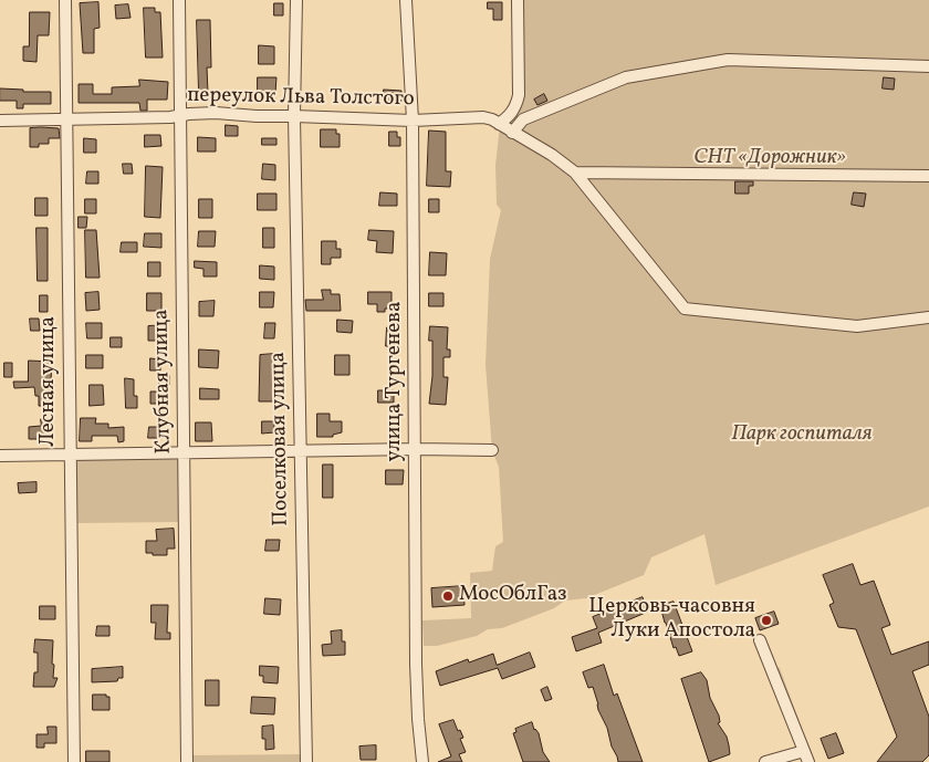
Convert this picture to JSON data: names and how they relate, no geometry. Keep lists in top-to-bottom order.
{
  "streets": {
    "street": [
      "переулок Льва Толстого",
      "Лесная улица",
      "Клубная улица",
      "улица Тургенева",
      "Поселковая улица"
    ]
  },
  "crossings": [
    ["переулок Льва Толстого", "Лесная улица"],
    ["переулок Льва Толстого", "Клубная улица"],
    ["переулок Льва Толстого", "улица Тургенева"],
    ["переулок Льва Толстого", "Поселковая улица"]
  ],
  "parks": ["СНТ «Дорожник»", "Парк госпиталя"],
  "places": ["МосОблГаз", "Церковь-часовня Луки Апостола"]
}
